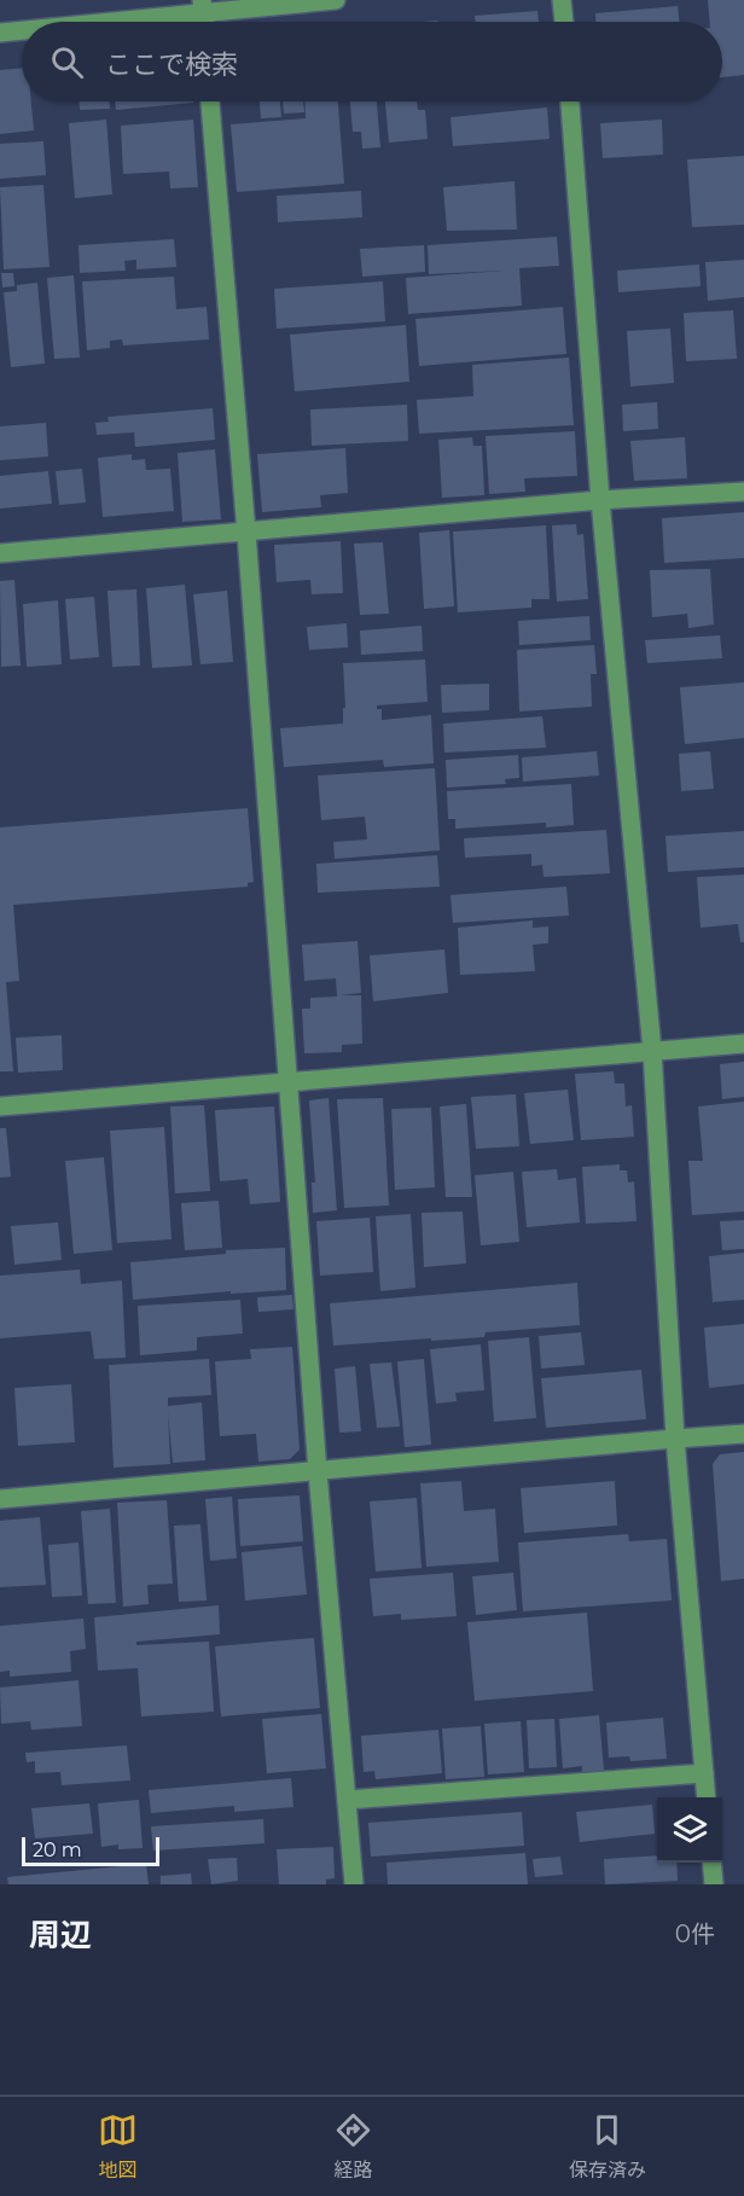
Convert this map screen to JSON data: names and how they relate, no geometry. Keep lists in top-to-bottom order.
{
  "scale_bar": "20 m",
  "page": {
    "search": "ここで検索",
    "scale": "20 m",
    "heading": ["周辺", "0件"],
    "nav": ["地図", "経路", "保存済み"]
  }
}
